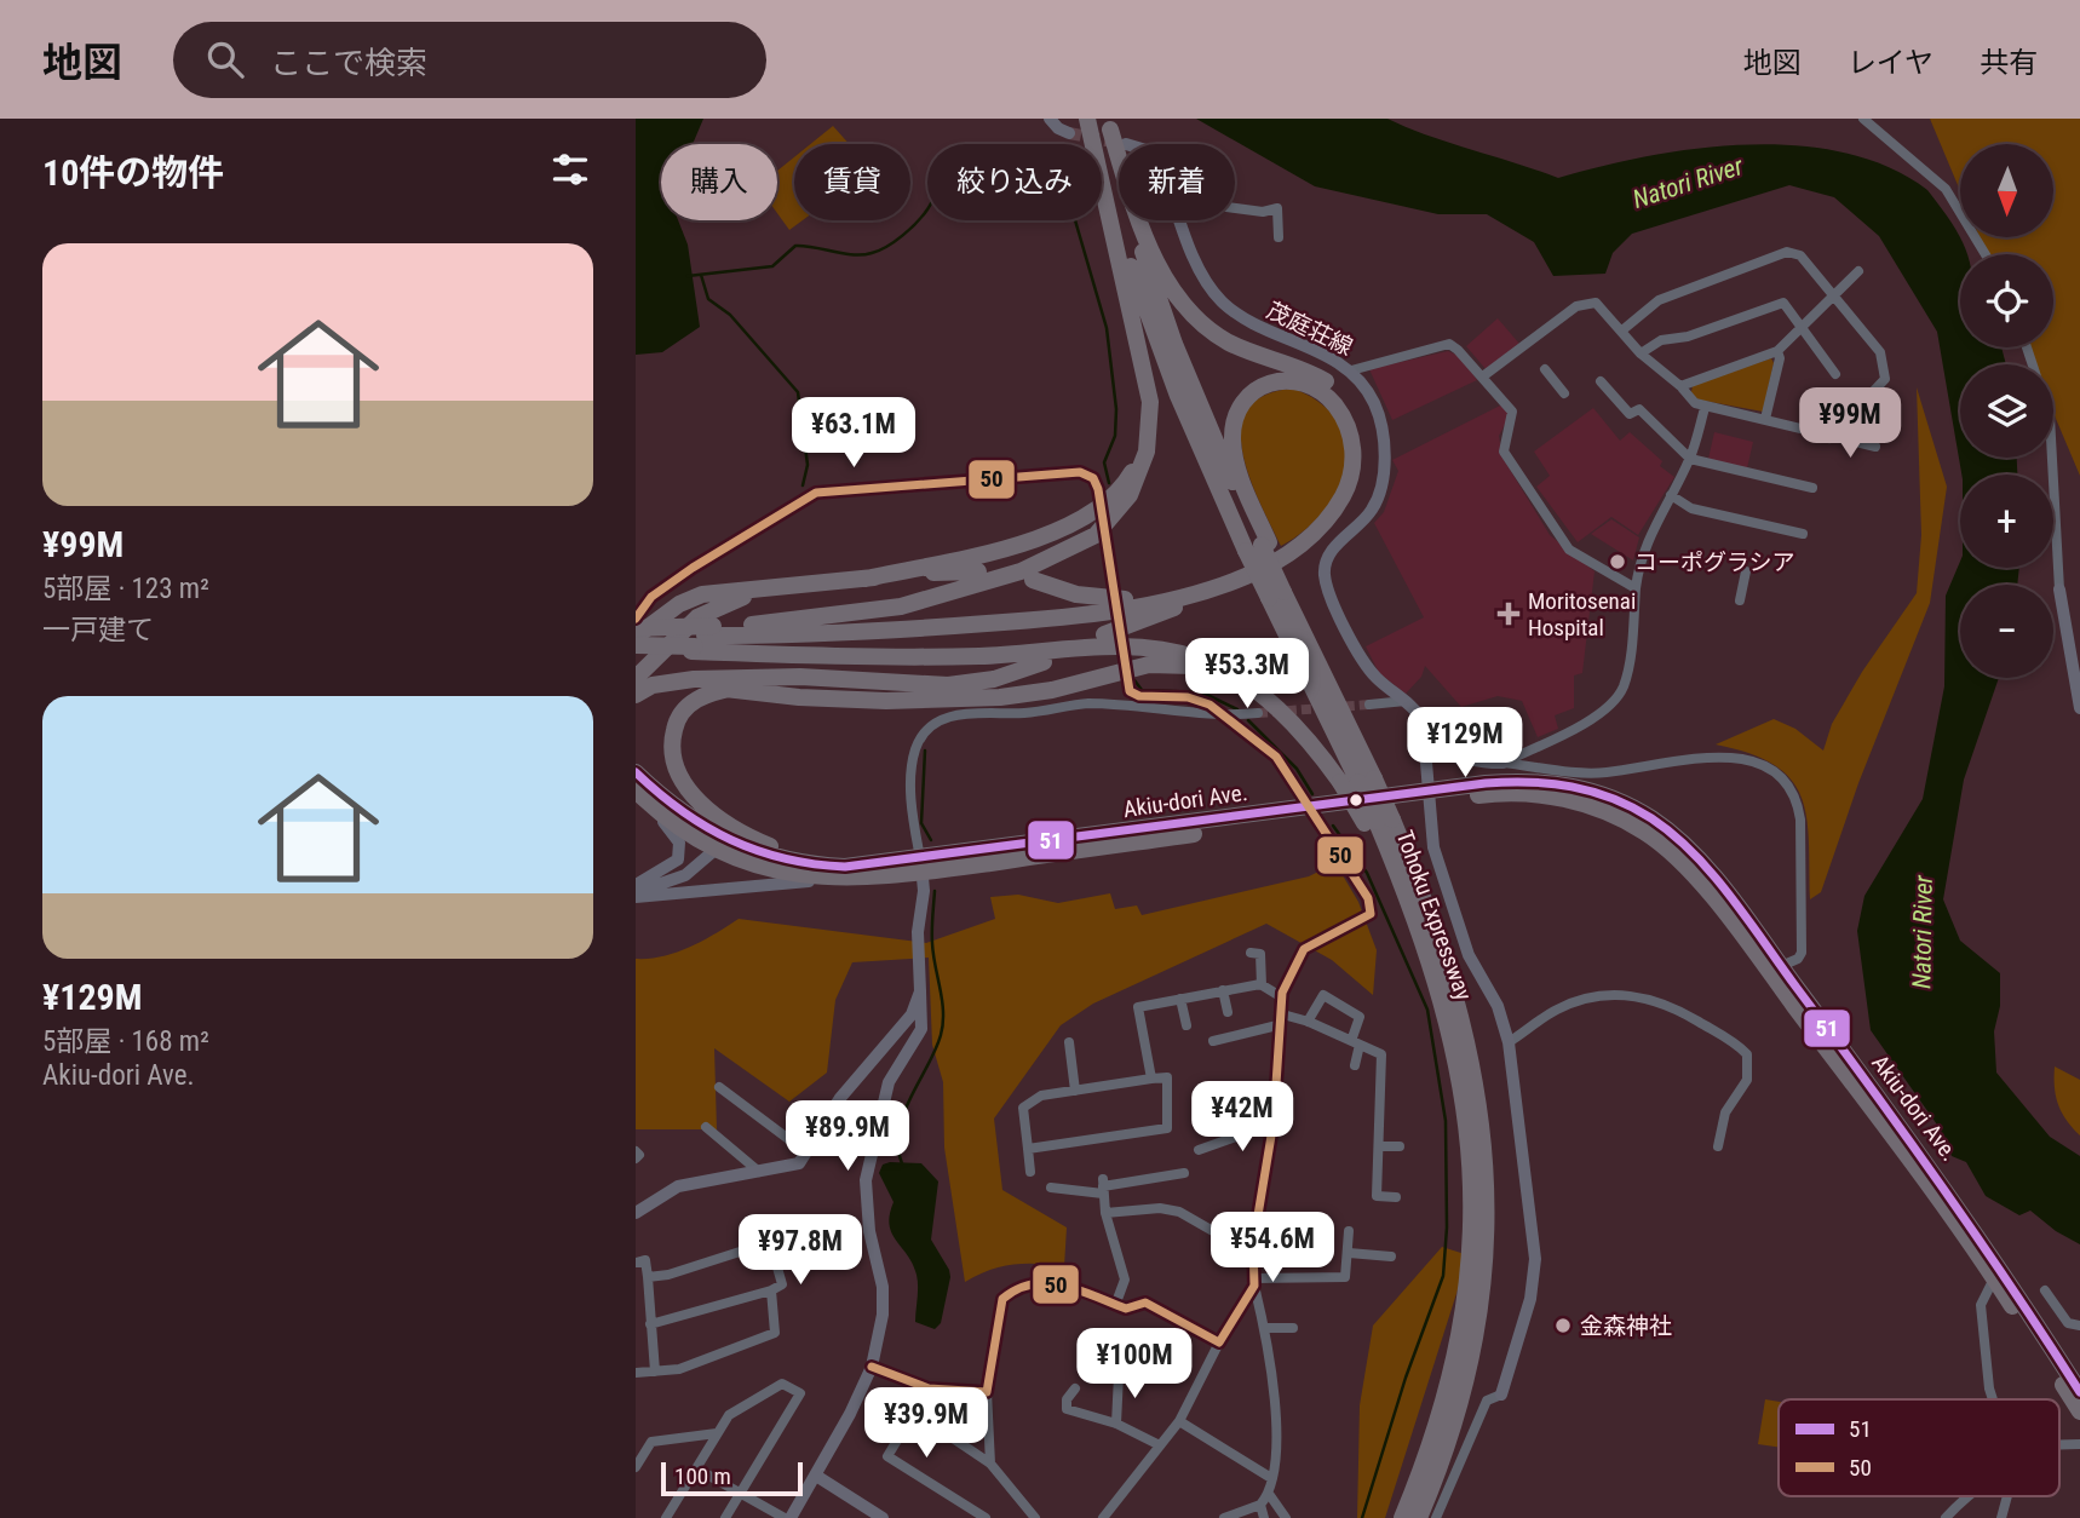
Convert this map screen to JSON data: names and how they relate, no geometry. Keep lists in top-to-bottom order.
{
  "streets": {
    "highway": ["Akiu-dori Ave.", "Tohoku Expressway"],
    "street": ["茂庭荘線"]
  },
  "crossings": [
    ["茂庭荘線", "Akiu-dori Ave."]
  ],
  "water": ["Natori River"],
  "places": {
    "other": ["コーポグラシア", "金森神社"],
    "health": ["Moritosenai Hospital"]
  },
  "lines": ["transit line 50", "transit line 51"],
  "legend": ["51", "50"],
  "scale_bar": "100 m",
  "north": "bottom",
  "page": {
    "header": "地図",
    "search": "ここで検索",
    "nav": ["地図", "レイヤ", "共有"],
    "heading": "10件の物件",
    "map_buttons": ["+", "−"],
    "chip": [
      "購入",
      "賃貸",
      "絞り込み",
      "新着"
    ],
    "list": [
      {
        "name": "¥99M",
        "note": "5部屋 · 123 m² · 一戸建て"
      },
      {
        "name": "¥129M",
        "note": "5部屋 · 168 m² · Akiu-dori Ave."
      }
    ],
    "price": [
      "¥99M",
      "¥63.1M",
      "¥53.3M",
      "¥129M",
      "¥42M",
      "¥89.9M",
      "¥54.6M",
      "¥97.8M",
      "¥100M",
      "¥39.9M"
    ],
    "scale": "100 m"
  }
}
